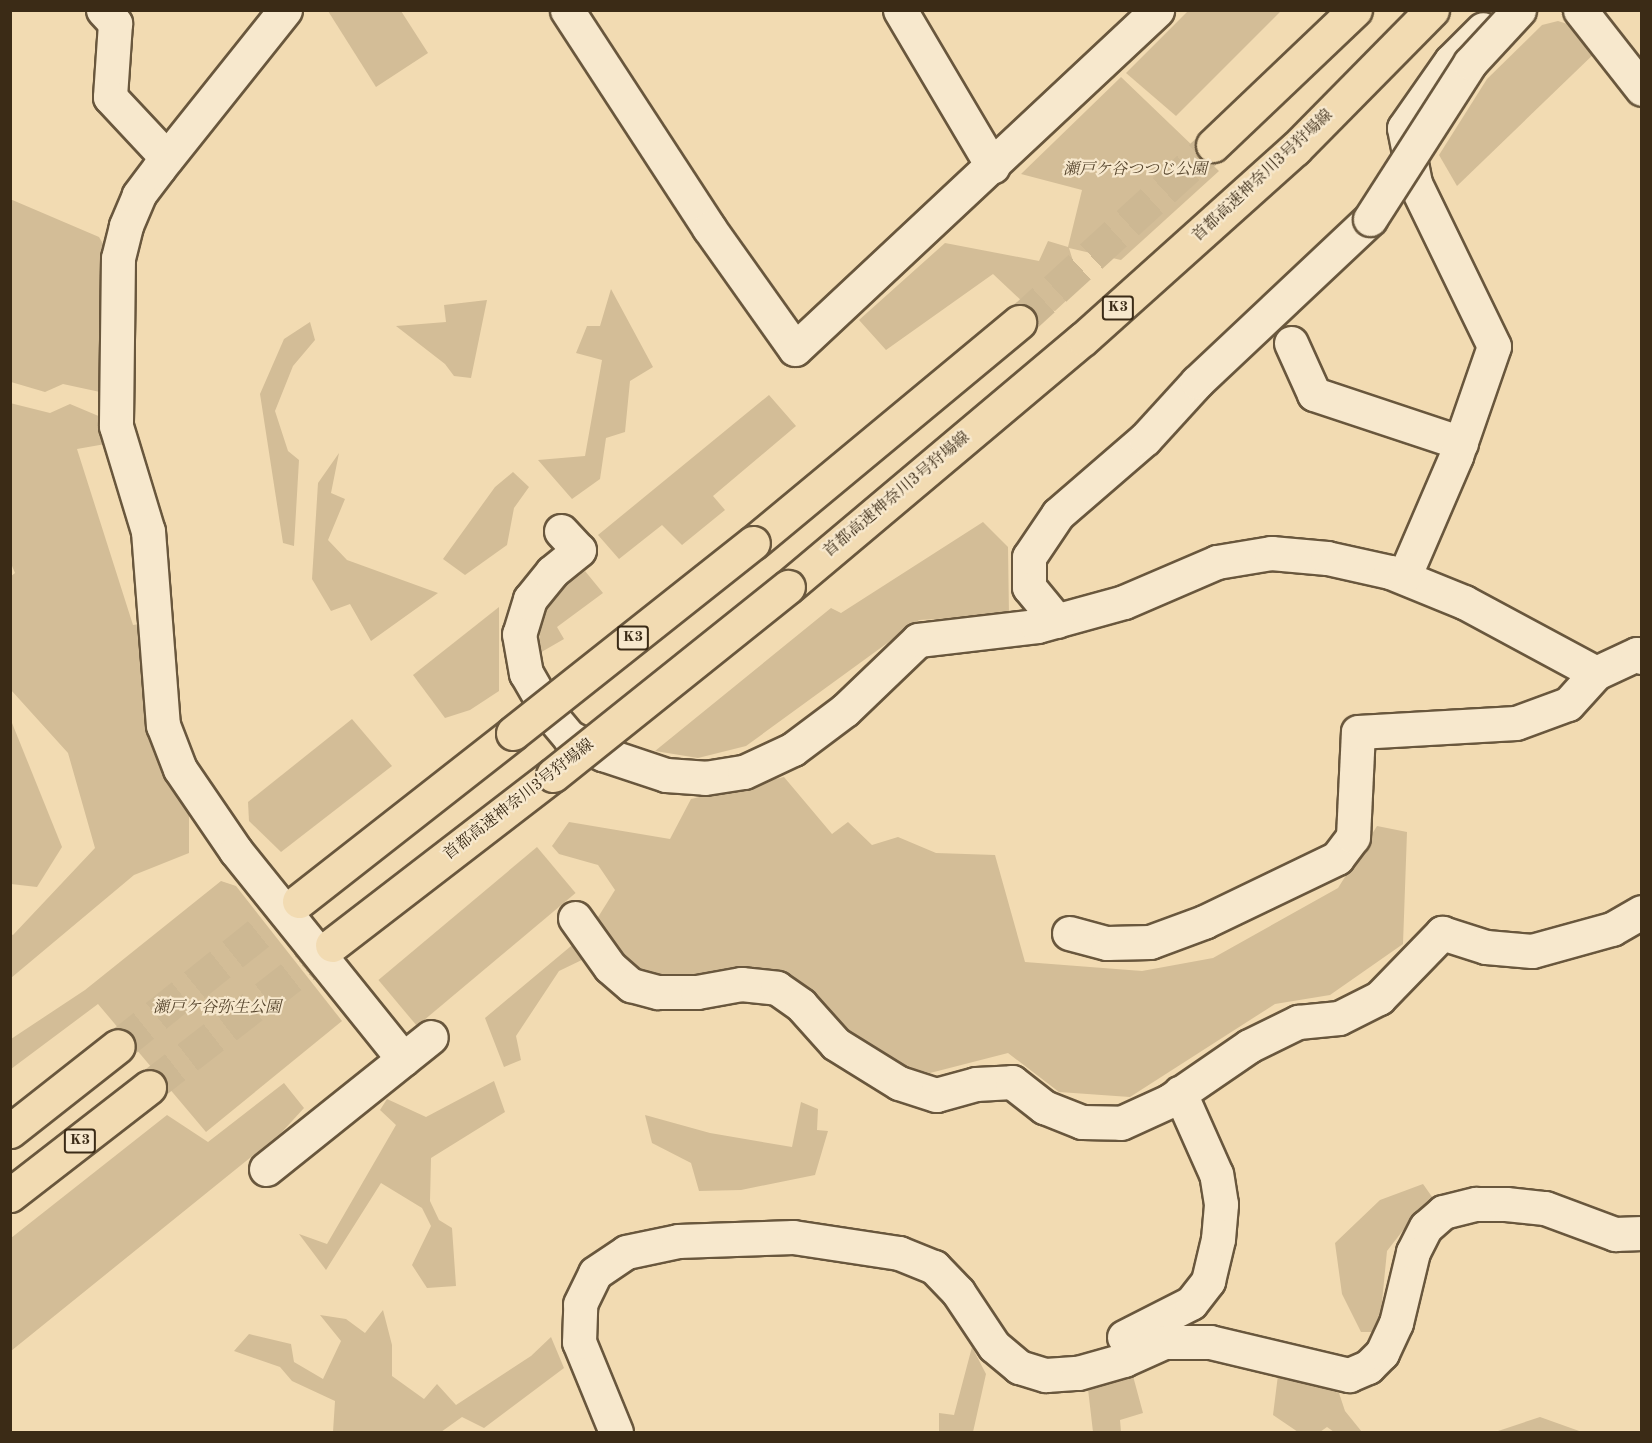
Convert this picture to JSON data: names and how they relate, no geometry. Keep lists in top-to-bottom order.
{
  "streets": {
    "highway": ["首都高速神奈川3号狩場線", "K3"]
  },
  "parks": ["瀬戸ケ谷つつじ公園", "瀬戸ケ谷弥生公園"]
}
